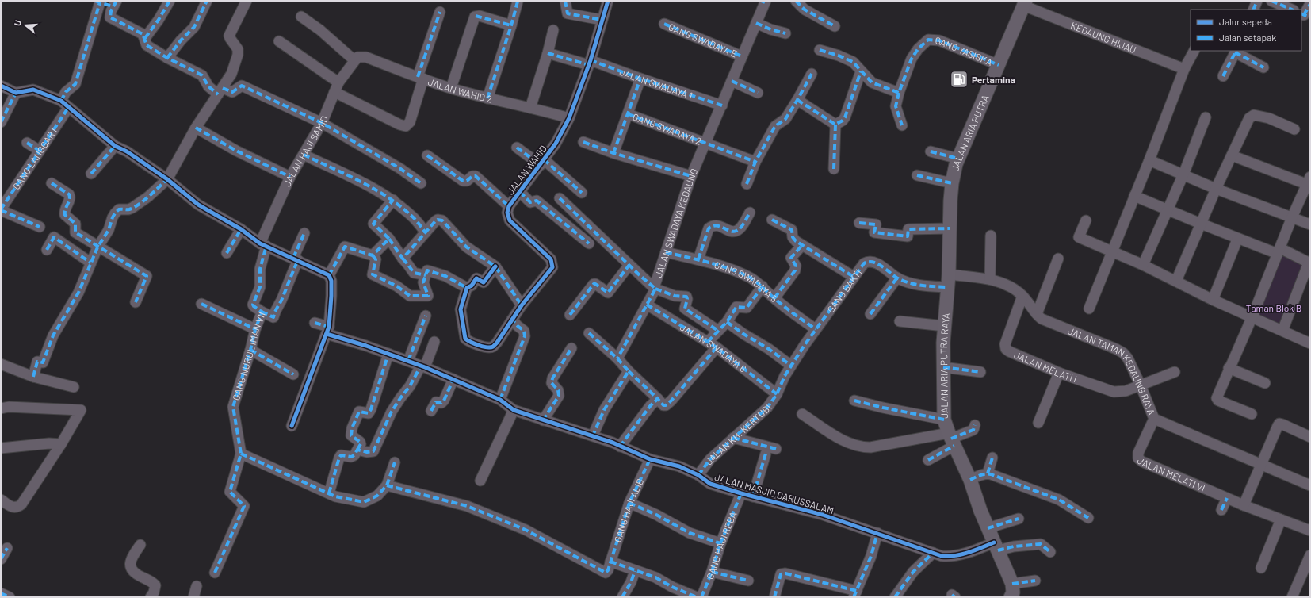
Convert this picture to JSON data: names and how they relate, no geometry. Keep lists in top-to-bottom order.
{
  "streets": {
    "main road": ["JALAN ARIA PUTRA", "JALAN ARIA PUTRA RAYA"],
    "street": [
      "KEDAUNG HIJAU",
      "GANG SWADAYA E",
      "GANG YASISKA",
      "JALAN SWADAYA 1",
      "JALAN WAHID 2",
      "GANG SWADAYA 2",
      "JALAN HAJI SAMID",
      "GANG LANGGAR I",
      "JALAN WAHID",
      "JALAN SWADAYA KEDAUNG",
      "GANG SWADAYA 5",
      "GANG BAKTI",
      "JALAN SWADAYA 6",
      "GANG NURUL IMAN VII",
      "JALAN MELATI I",
      "JALAN TAMAN KEDAUNG RAYA",
      "JALAN KH. KERTUBI",
      "JALAN MELATI VI",
      "JALAN MASJID DARUSSALAM",
      "GANG HAJI ALIB",
      "GANG HAJI REBA"
    ]
  },
  "crossings": [
    ["KEDAUNG HIJAU", "JALAN ARIA PUTRA"],
    ["GANG SWADAYA E", "JALAN SWADAYA KEDAUNG"],
    ["GANG YASISKA", "JALAN ARIA PUTRA"],
    ["JALAN SWADAYA 1", "JALAN WAHID"],
    ["JALAN SWADAYA 1", "JALAN SWADAYA KEDAUNG"],
    ["JALAN WAHID 2", "JALAN HAJI SAMID"],
    ["JALAN WAHID 2", "JALAN WAHID"],
    ["GANG SWADAYA 2", "JALAN SWADAYA KEDAUNG"],
    ["JALAN ARIA PUTRA", "JALAN ARIA PUTRA RAYA"],
    ["JALAN HAJI SAMID", "GANG NURUL IMAN VII"],
    ["JALAN SWADAYA KEDAUNG", "GANG SWADAYA 5"],
    ["JALAN SWADAYA KEDAUNG", "JALAN SWADAYA 6"],
    ["GANG SWADAYA 5", "GANG BAKTI"],
    ["GANG BAKTI", "JALAN SWADAYA 6"],
    ["GANG BAKTI", "JALAN ARIA PUTRA RAYA"],
    ["GANG BAKTI", "JALAN TAMAN KEDAUNG RAYA"],
    ["GANG BAKTI", "JALAN KH. KERTUBI"],
    ["JALAN SWADAYA 6", "JALAN KH. KERTUBI"],
    ["JALAN ARIA PUTRA RAYA", "JALAN TAMAN KEDAUNG RAYA"],
    ["JALAN ARIA PUTRA RAYA", "JALAN MASJID DARUSSALAM"],
    ["JALAN MELATI I", "JALAN TAMAN KEDAUNG RAYA"],
    ["JALAN TAMAN KEDAUNG RAYA", "JALAN MELATI VI"],
    ["JALAN KH. KERTUBI", "JALAN MASJID DARUSSALAM"],
    ["JALAN MASJID DARUSSALAM", "GANG HAJI ALIB"],
    ["JALAN MASJID DARUSSALAM", "GANG HAJI REBA"]
  ],
  "parks": ["Taman Blok B"],
  "places": {
    "fuel station": ["Pertamina"]
  },
  "legend": ["Jalur sepeda", "Jalan setapak"],
  "north": "left"
}
